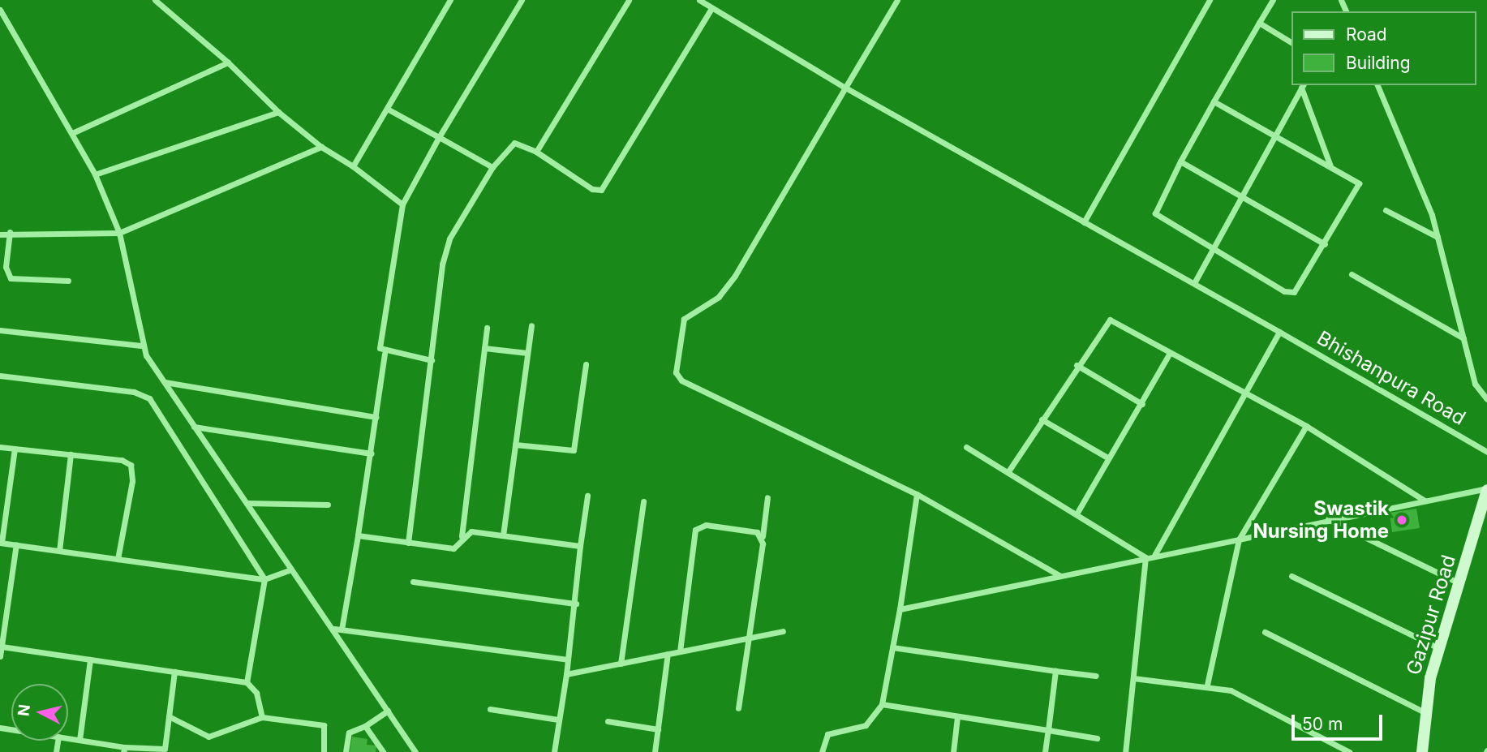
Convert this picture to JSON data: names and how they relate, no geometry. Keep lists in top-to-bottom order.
{
  "streets": {
    "street": ["Bhishanpura Road", "Gazipur Road"]
  },
  "places": ["Swastik Nursing Home"],
  "legend": ["Road", "Building"],
  "scale_bar": "50 m",
  "north": "left"
}
